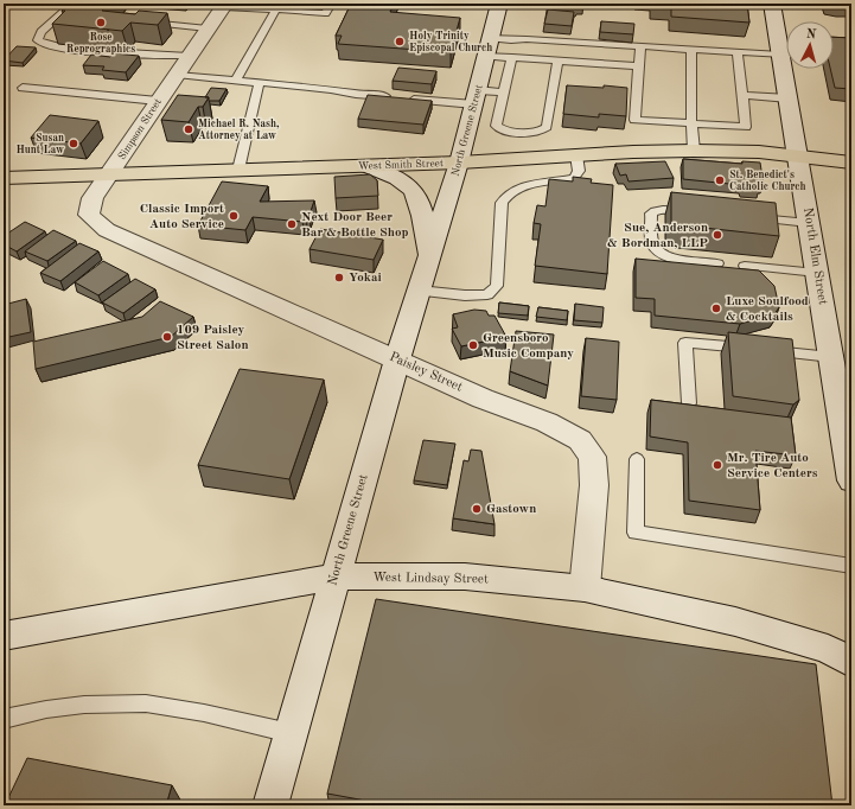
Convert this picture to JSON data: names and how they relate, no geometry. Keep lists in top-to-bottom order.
{
  "streets": {
    "main road": ["West Smith Street"],
    "street": [
      "Simpson Street",
      "North Greene Street",
      "North Elm Street",
      "Paisley Street",
      "West Lindsay Street"
    ]
  },
  "crossings": [
    ["Simpson Street", "West Smith Street"],
    ["Simpson Street", "Paisley Street"],
    ["North Greene Street", "West Smith Street"],
    ["North Greene Street", "Paisley Street"],
    ["North Greene Street", "West Lindsay Street"],
    ["West Smith Street", "North Elm Street"],
    ["Paisley Street", "West Lindsay Street"]
  ],
  "places": [
    "Rose Reprographics",
    "Holy Trinity Episcopal Church",
    "Michael R. Nash, Attorney at Law",
    "Susan Hunt Law",
    "St. Benedict's Catholic Church",
    "Classic Import Auto Service",
    "Next Door Beer Bar & Bottle Shop",
    "Sue, Anderson & Bordman, LLP",
    "Yokai",
    "Luxe Soulfood & Cocktails",
    "109 Paisley Street Salon",
    "Greensboro Music Company",
    "Mr. Tire Auto Service Centers",
    "Gastown"
  ],
  "north": "top"
}
